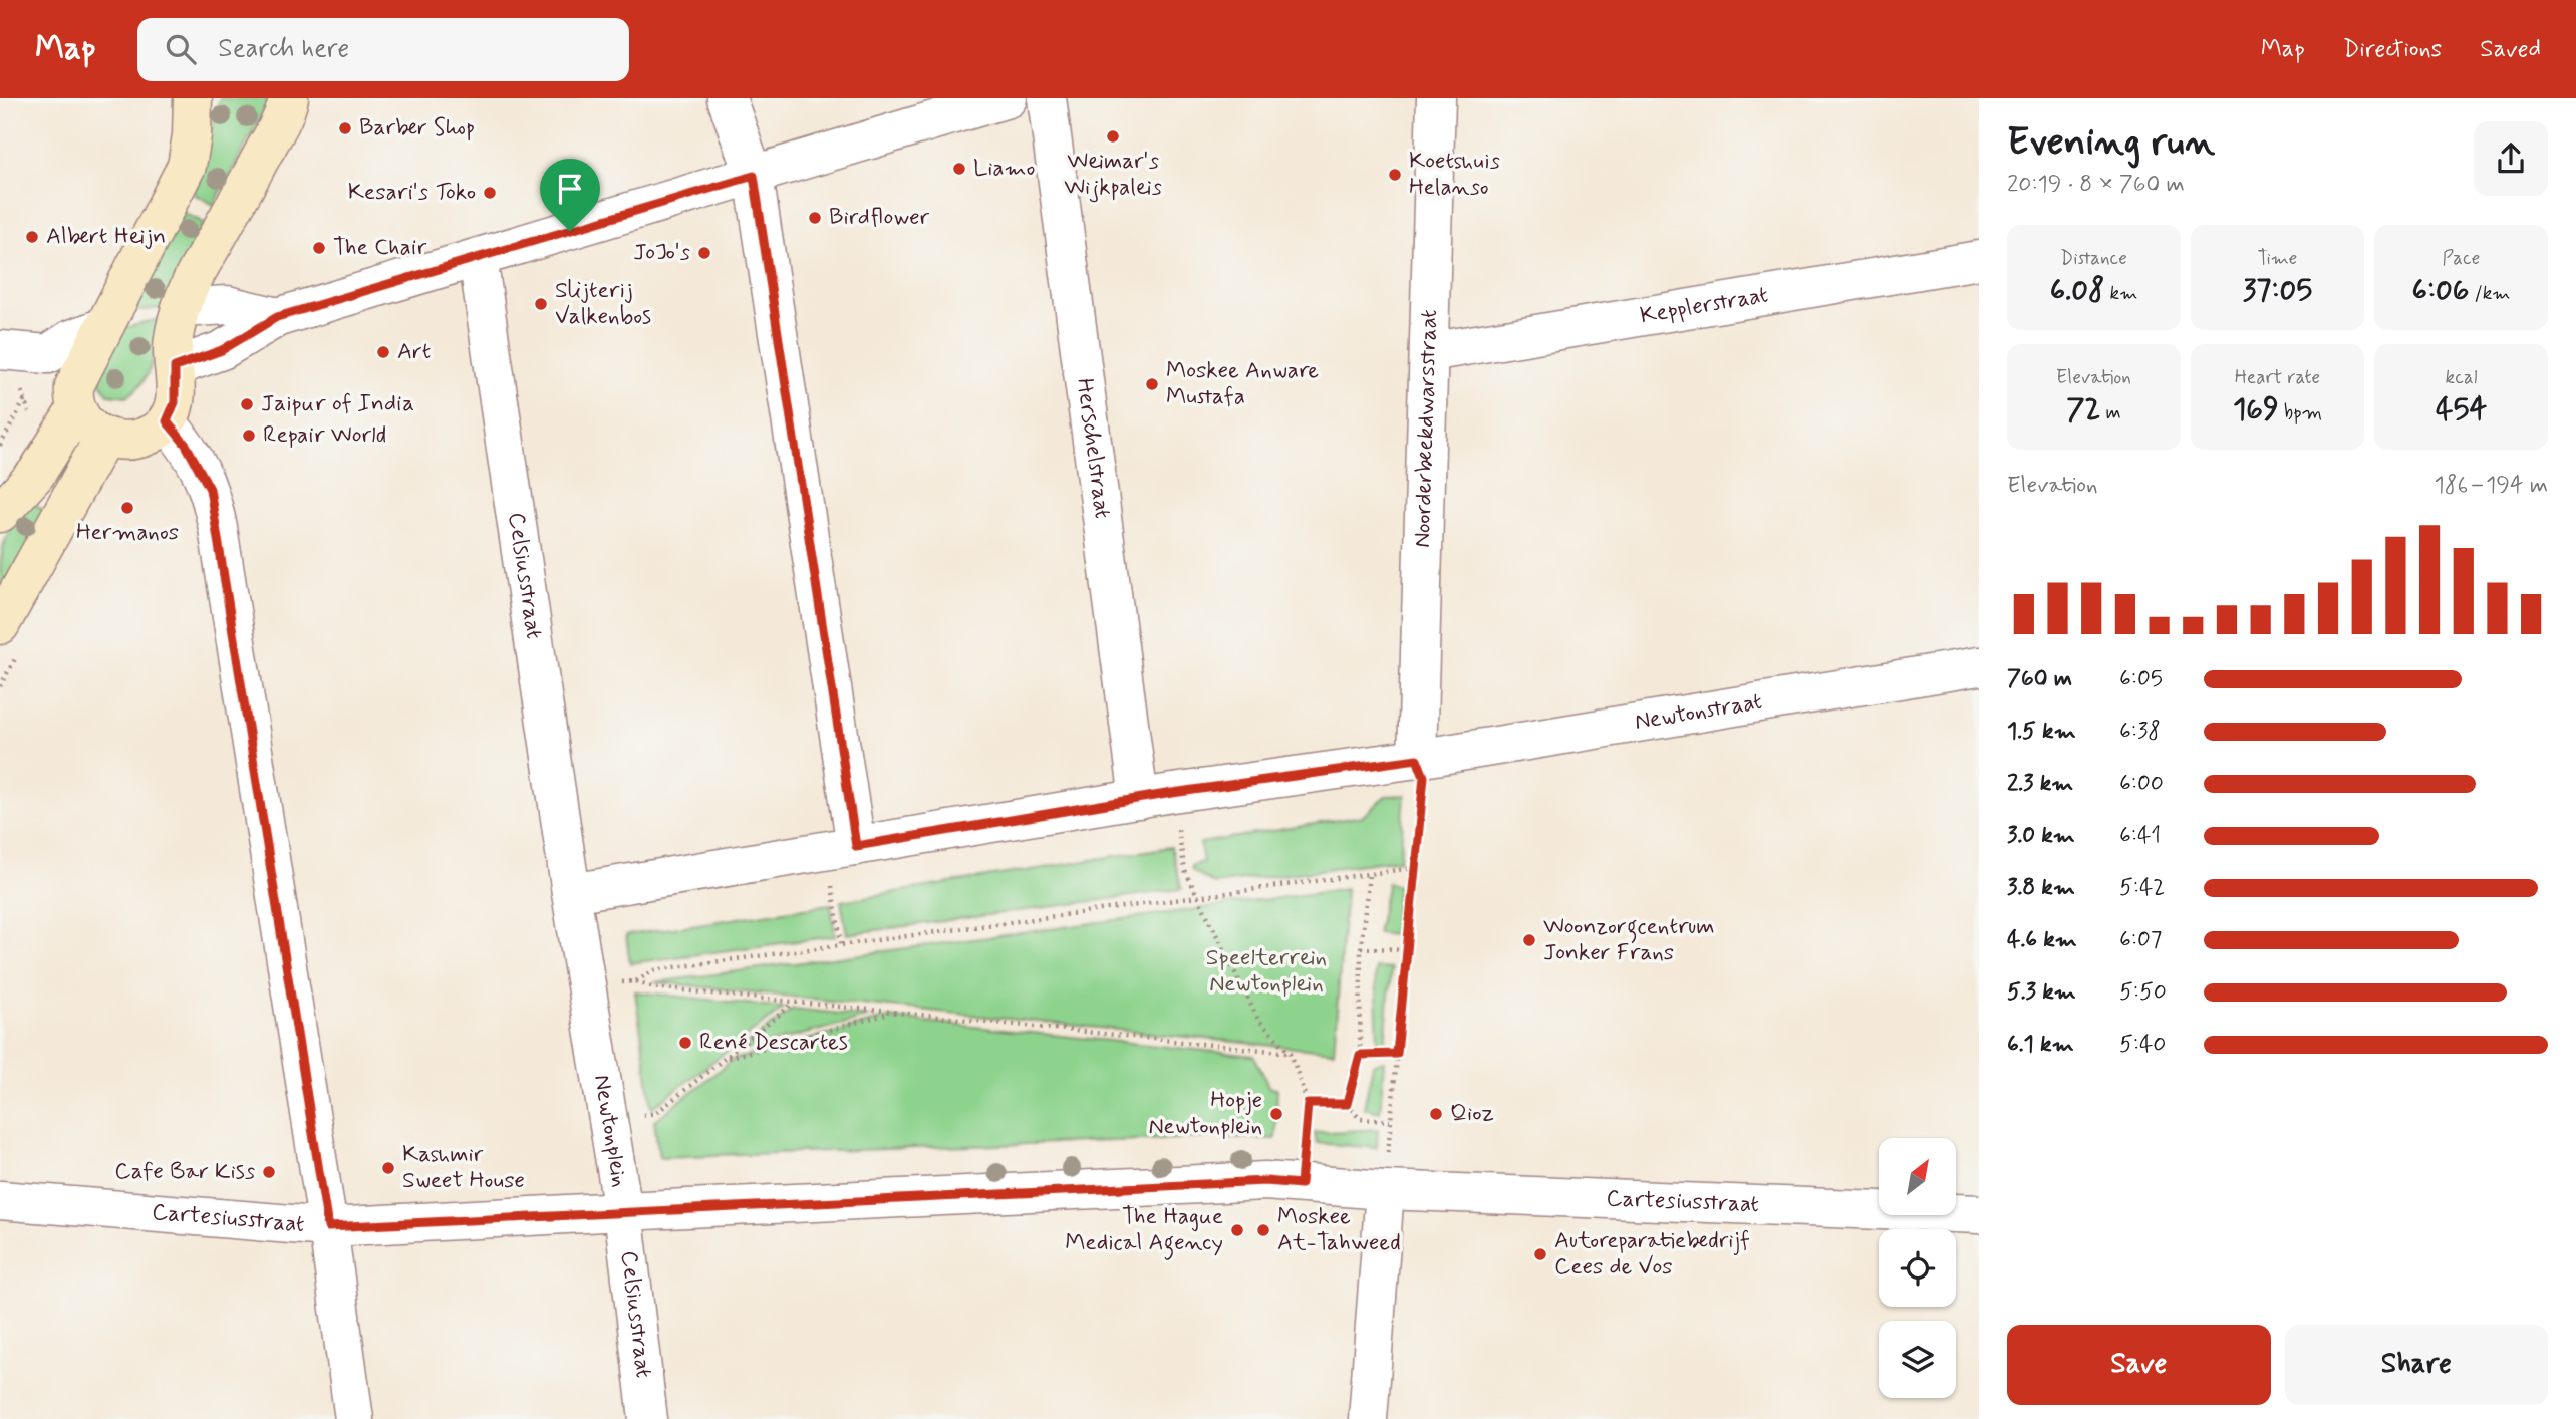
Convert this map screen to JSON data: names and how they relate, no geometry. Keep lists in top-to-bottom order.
{
  "streets": {
    "street": [
      "Kepplerstraat",
      "Noorderbeekdwarsstraat",
      "Herschelstraat",
      "Celsiusstraat",
      "Newtonstraat",
      "Newtonplein",
      "Cartesiusstraat"
    ]
  },
  "crossings": [
    ["Kepplerstraat", "Noorderbeekdwarsstraat"],
    ["Noorderbeekdwarsstraat", "Newtonstraat"],
    ["Celsiusstraat", "Newtonplein"],
    ["Celsiusstraat", "Cartesiusstraat"],
    ["Newtonplein", "Cartesiusstraat"]
  ],
  "parks": ["Speelterrein Newtonplein"],
  "places": [
    "Barber Shop",
    "Weimar's Wijkpaleis",
    "Liamo",
    "Koetshuis Helanso",
    "Kesari's Toko",
    "Birdflower",
    "Albert Heijn",
    "The Chair",
    "JoJo's",
    "Slijterij Valkenbos",
    "Art",
    "Moskee Anware Mustafa",
    "Jaipur of India",
    "Repair World",
    "Hermanos",
    "Woonzorgcentrum Jonker Frans",
    "René Descartes",
    "Hopje Newtonplein",
    "Qioz",
    "Kashmir Sweet House",
    "Cafe Bar Kiss",
    "The Hague Medical Agency",
    "Moskee At-Tahweed",
    "Autoreparatiebedrijf Cees de Vos"
  ],
  "north": "top right",
  "page": {
    "header": "Map",
    "search": "Search here",
    "nav": ["Map", "Directions", "Saved"],
    "heading": ["Evening run", "20:19 · 8 × 760 m"],
    "stats": [
      ["Distance", "6.08 km"],
      ["Time", "37:05"],
      ["Pace", "6:06 /km"],
      ["Elevation", "72 m"],
      ["Heart rate", "169 bpm"],
      ["kcal", "454"]
    ],
    "chart": ["Elevation", "186–194 m"],
    "list": [
      {
        "name": "760 m",
        "note": "6:05"
      },
      {
        "name": "1.5 km",
        "note": "6:38"
      },
      {
        "name": "2.3 km",
        "note": "6:00"
      },
      {
        "name": "3.0 km",
        "note": "6:41"
      },
      {
        "name": "3.8 km",
        "note": "5:42"
      },
      {
        "name": "4.6 km",
        "note": "6:07"
      },
      {
        "name": "5.3 km",
        "note": "5:50"
      },
      {
        "name": "6.1 km",
        "note": "5:40"
      }
    ],
    "buttons": ["Save", "Share"]
  }
}
